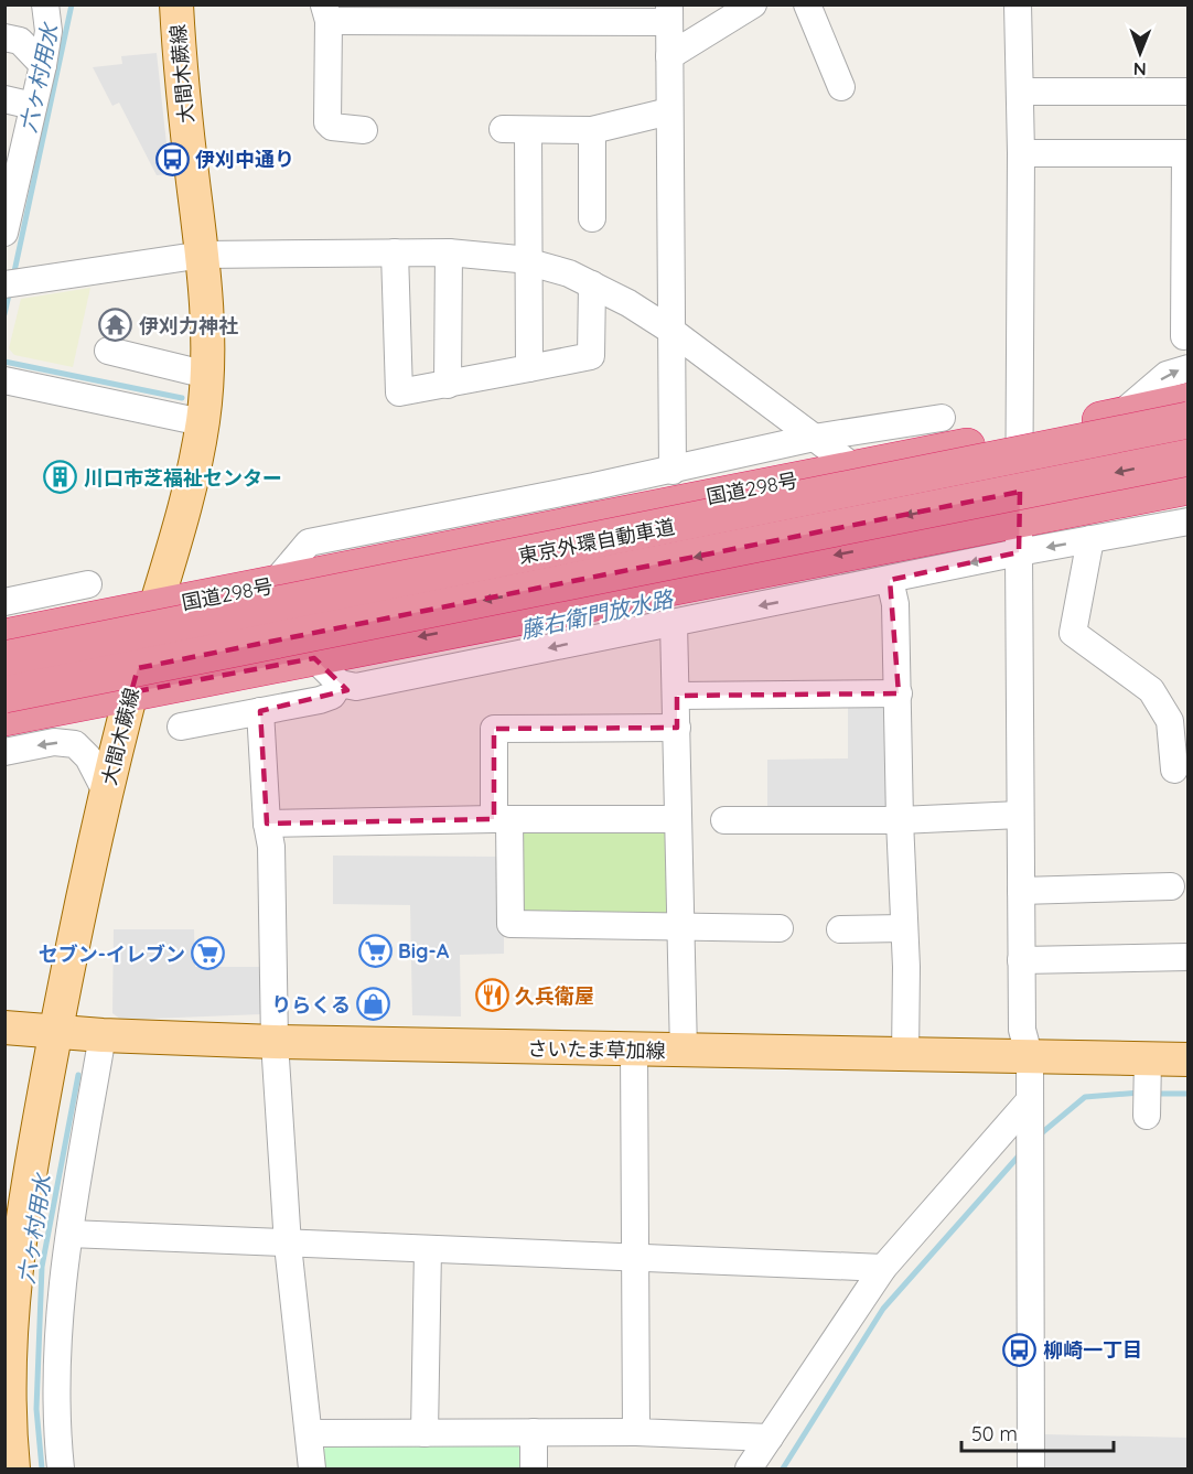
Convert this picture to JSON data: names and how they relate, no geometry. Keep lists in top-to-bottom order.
{
  "streets": {
    "highway": ["国道298号", "東京外環自動車道"],
    "main road": ["大間木蕨線", "さいたま草加線"]
  },
  "crossings": [
    ["大間木蕨線", "国道298号"],
    ["大間木蕨線", "さいたま草加線"]
  ],
  "water": ["六ヶ村用水", "藤右衛門放水路"],
  "places": {
    "bus stop": ["伊刈中通り", "柳崎一丁目"],
    "temple": ["伊刈力神社"],
    "building": ["川口市芝福祉センター"],
    "supermarket": ["Big-A", "セブン-イレブン"],
    "restaurant": ["久兵衛屋"],
    "shop": ["りらくる"]
  },
  "scale_bar": "50 m",
  "north": "bottom"
}
